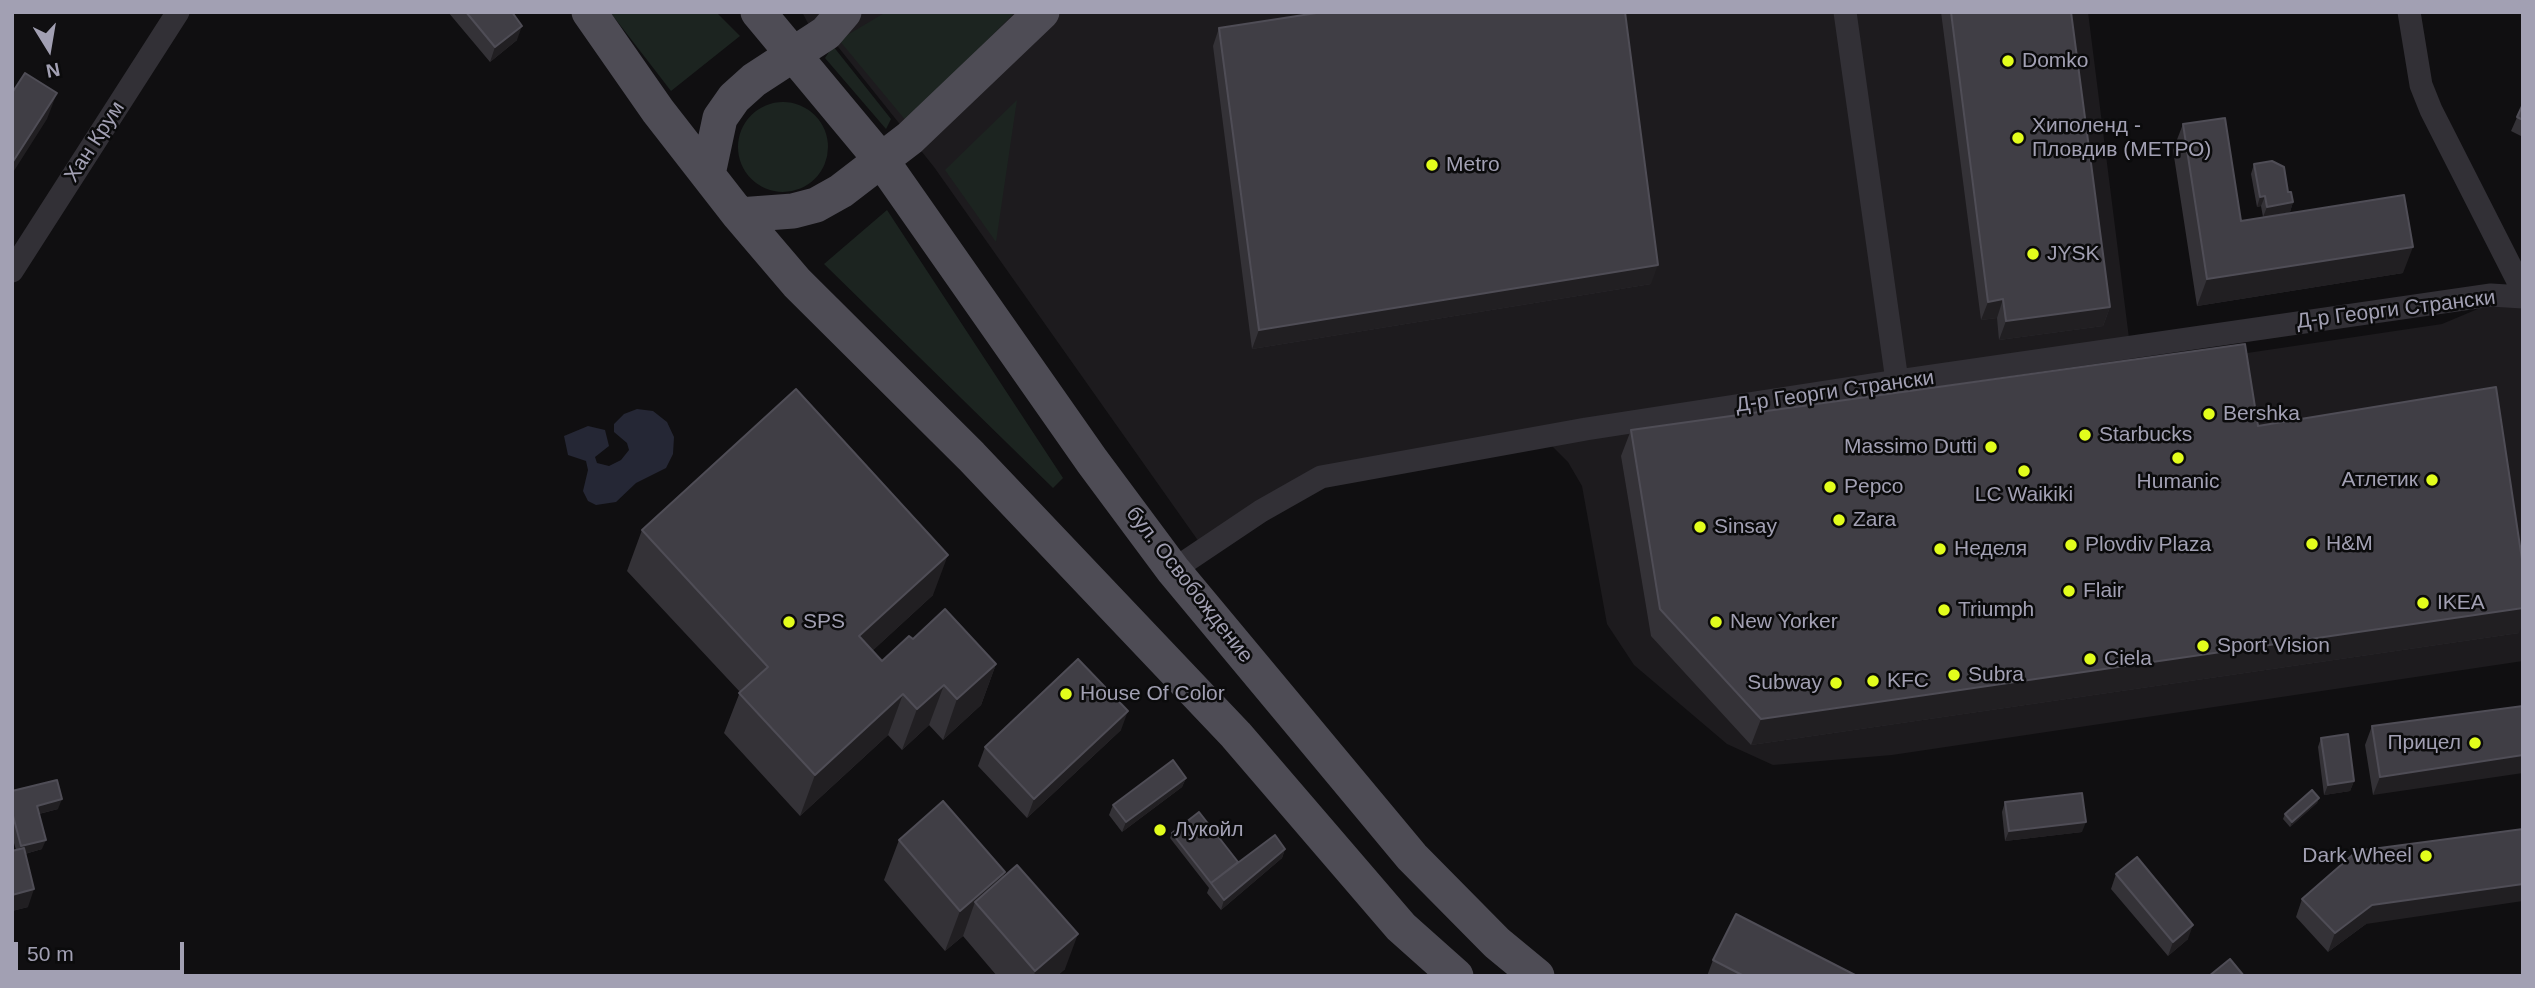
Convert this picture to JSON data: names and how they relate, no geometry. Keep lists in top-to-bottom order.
{
  "streets": {
    "main road": ["бул. Освобождение"],
    "street": ["Хан Крум", "Д-р Георги Странски"]
  },
  "crossings": [
    ["Д-р Георги Странски", "бул. Освобождение"]
  ],
  "places": [
    "Domko",
    "Хиполенд - Пловдив (МЕТРО)",
    "Metro",
    "JYSK",
    "Bershka",
    "Starbucks",
    "Massimo Dutti",
    "Humanic",
    "LC Waikiki",
    "Атлетик",
    "Pepco",
    "Zara",
    "Sinsay",
    "H&M",
    "Plovdiv Plaza",
    "Неделя",
    "Flair",
    "IKEA",
    "Triumph",
    "SPS",
    "New Yorker",
    "Sport Vision",
    "Ciela",
    "Subra",
    "KFC",
    "Subway",
    "House Of Color",
    "Прицел",
    "Лукойл",
    "Dark Wheel"
  ],
  "scale_bar": "50 m",
  "north": "bottom"
}
